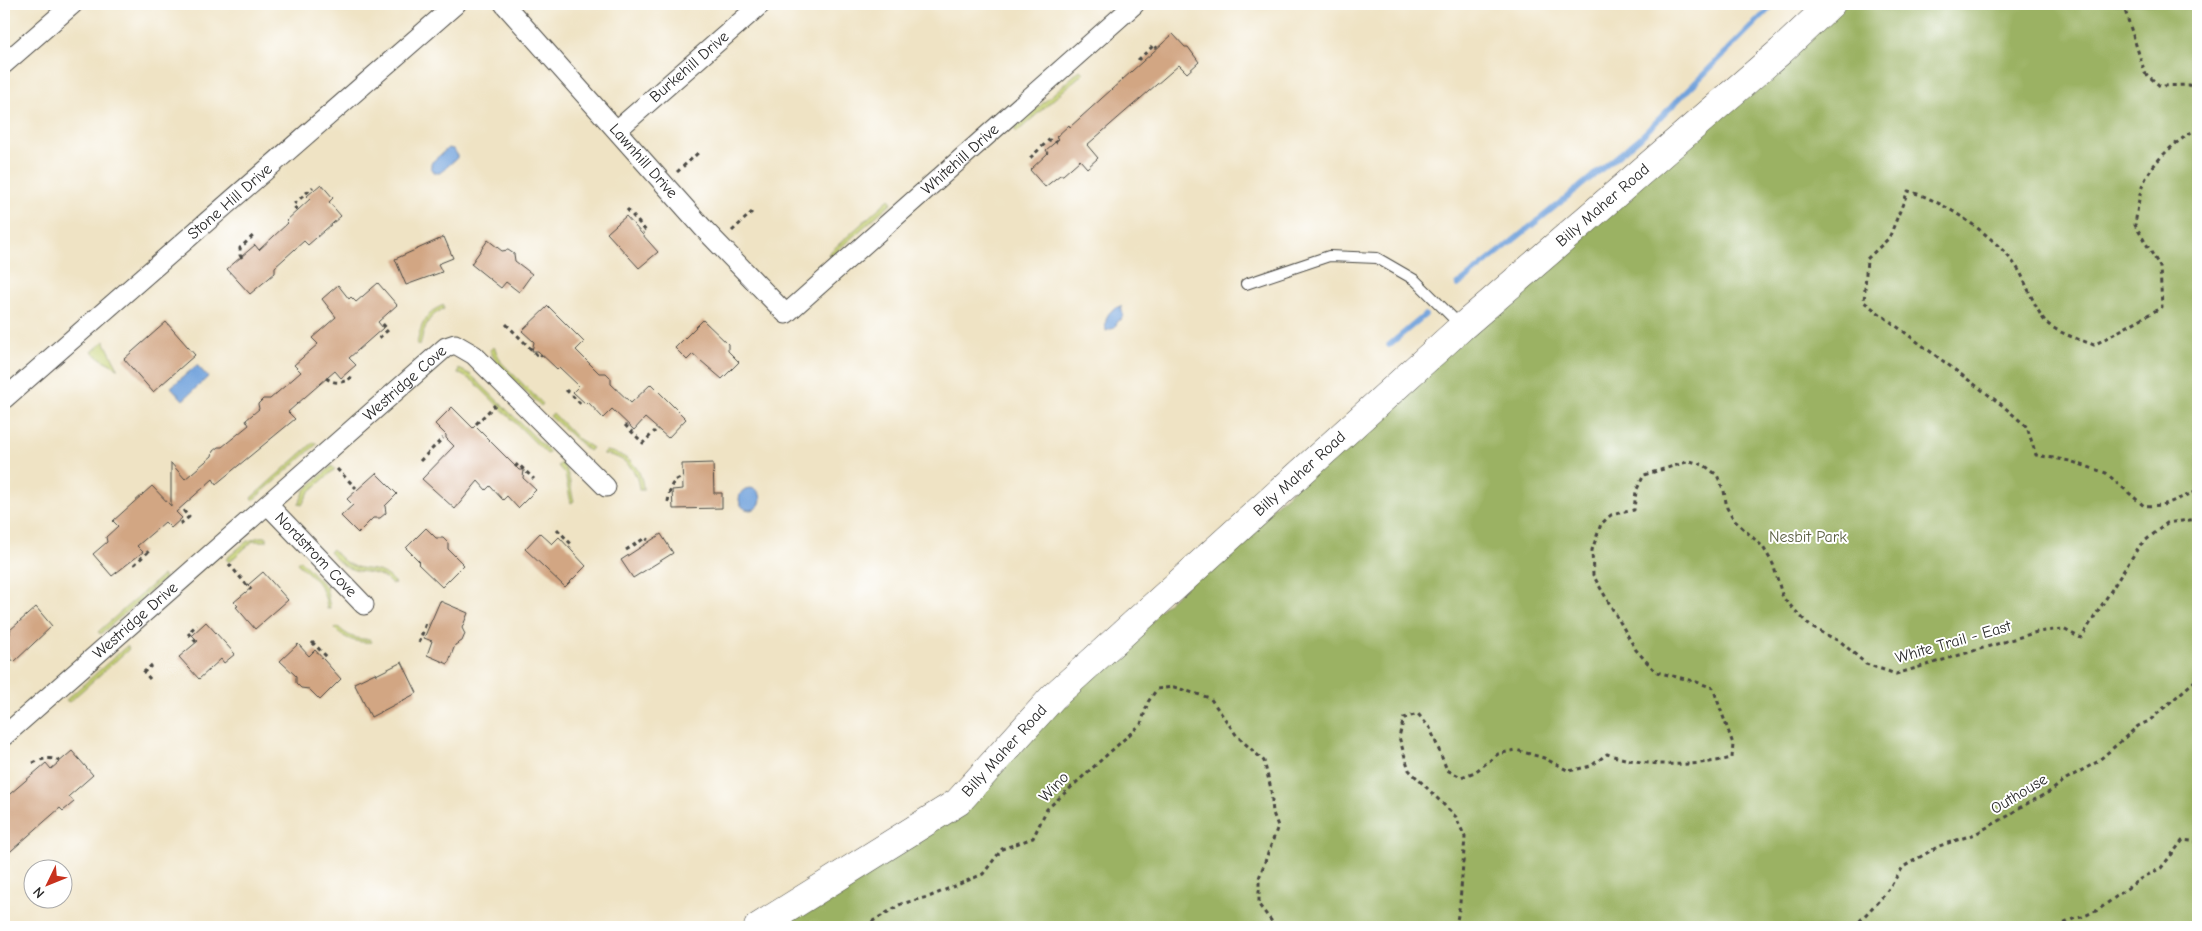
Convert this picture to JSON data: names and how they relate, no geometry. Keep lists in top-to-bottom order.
{
  "streets": {
    "main road": ["Billy Maher Road"],
    "street": [
      "Burkehill Drive",
      "Whitehill Drive",
      "Lawnhill Drive",
      "Stone Hill Drive",
      "Westridge Cove",
      "Nordstrom Cove",
      "Westridge Drive"
    ],
    "path": ["White Trail - East", "Wino", "Outhouse"]
  },
  "crossings": [
    ["Burkehill Drive", "Lawnhill Drive"],
    ["Whitehill Drive", "Lawnhill Drive"],
    ["Westridge Cove", "Nordstrom Cove"],
    ["Westridge Cove", "Westridge Drive"],
    ["Nordstrom Cove", "Westridge Drive"]
  ],
  "parks": ["Nesbit Park"],
  "north": "bottom left"
}
